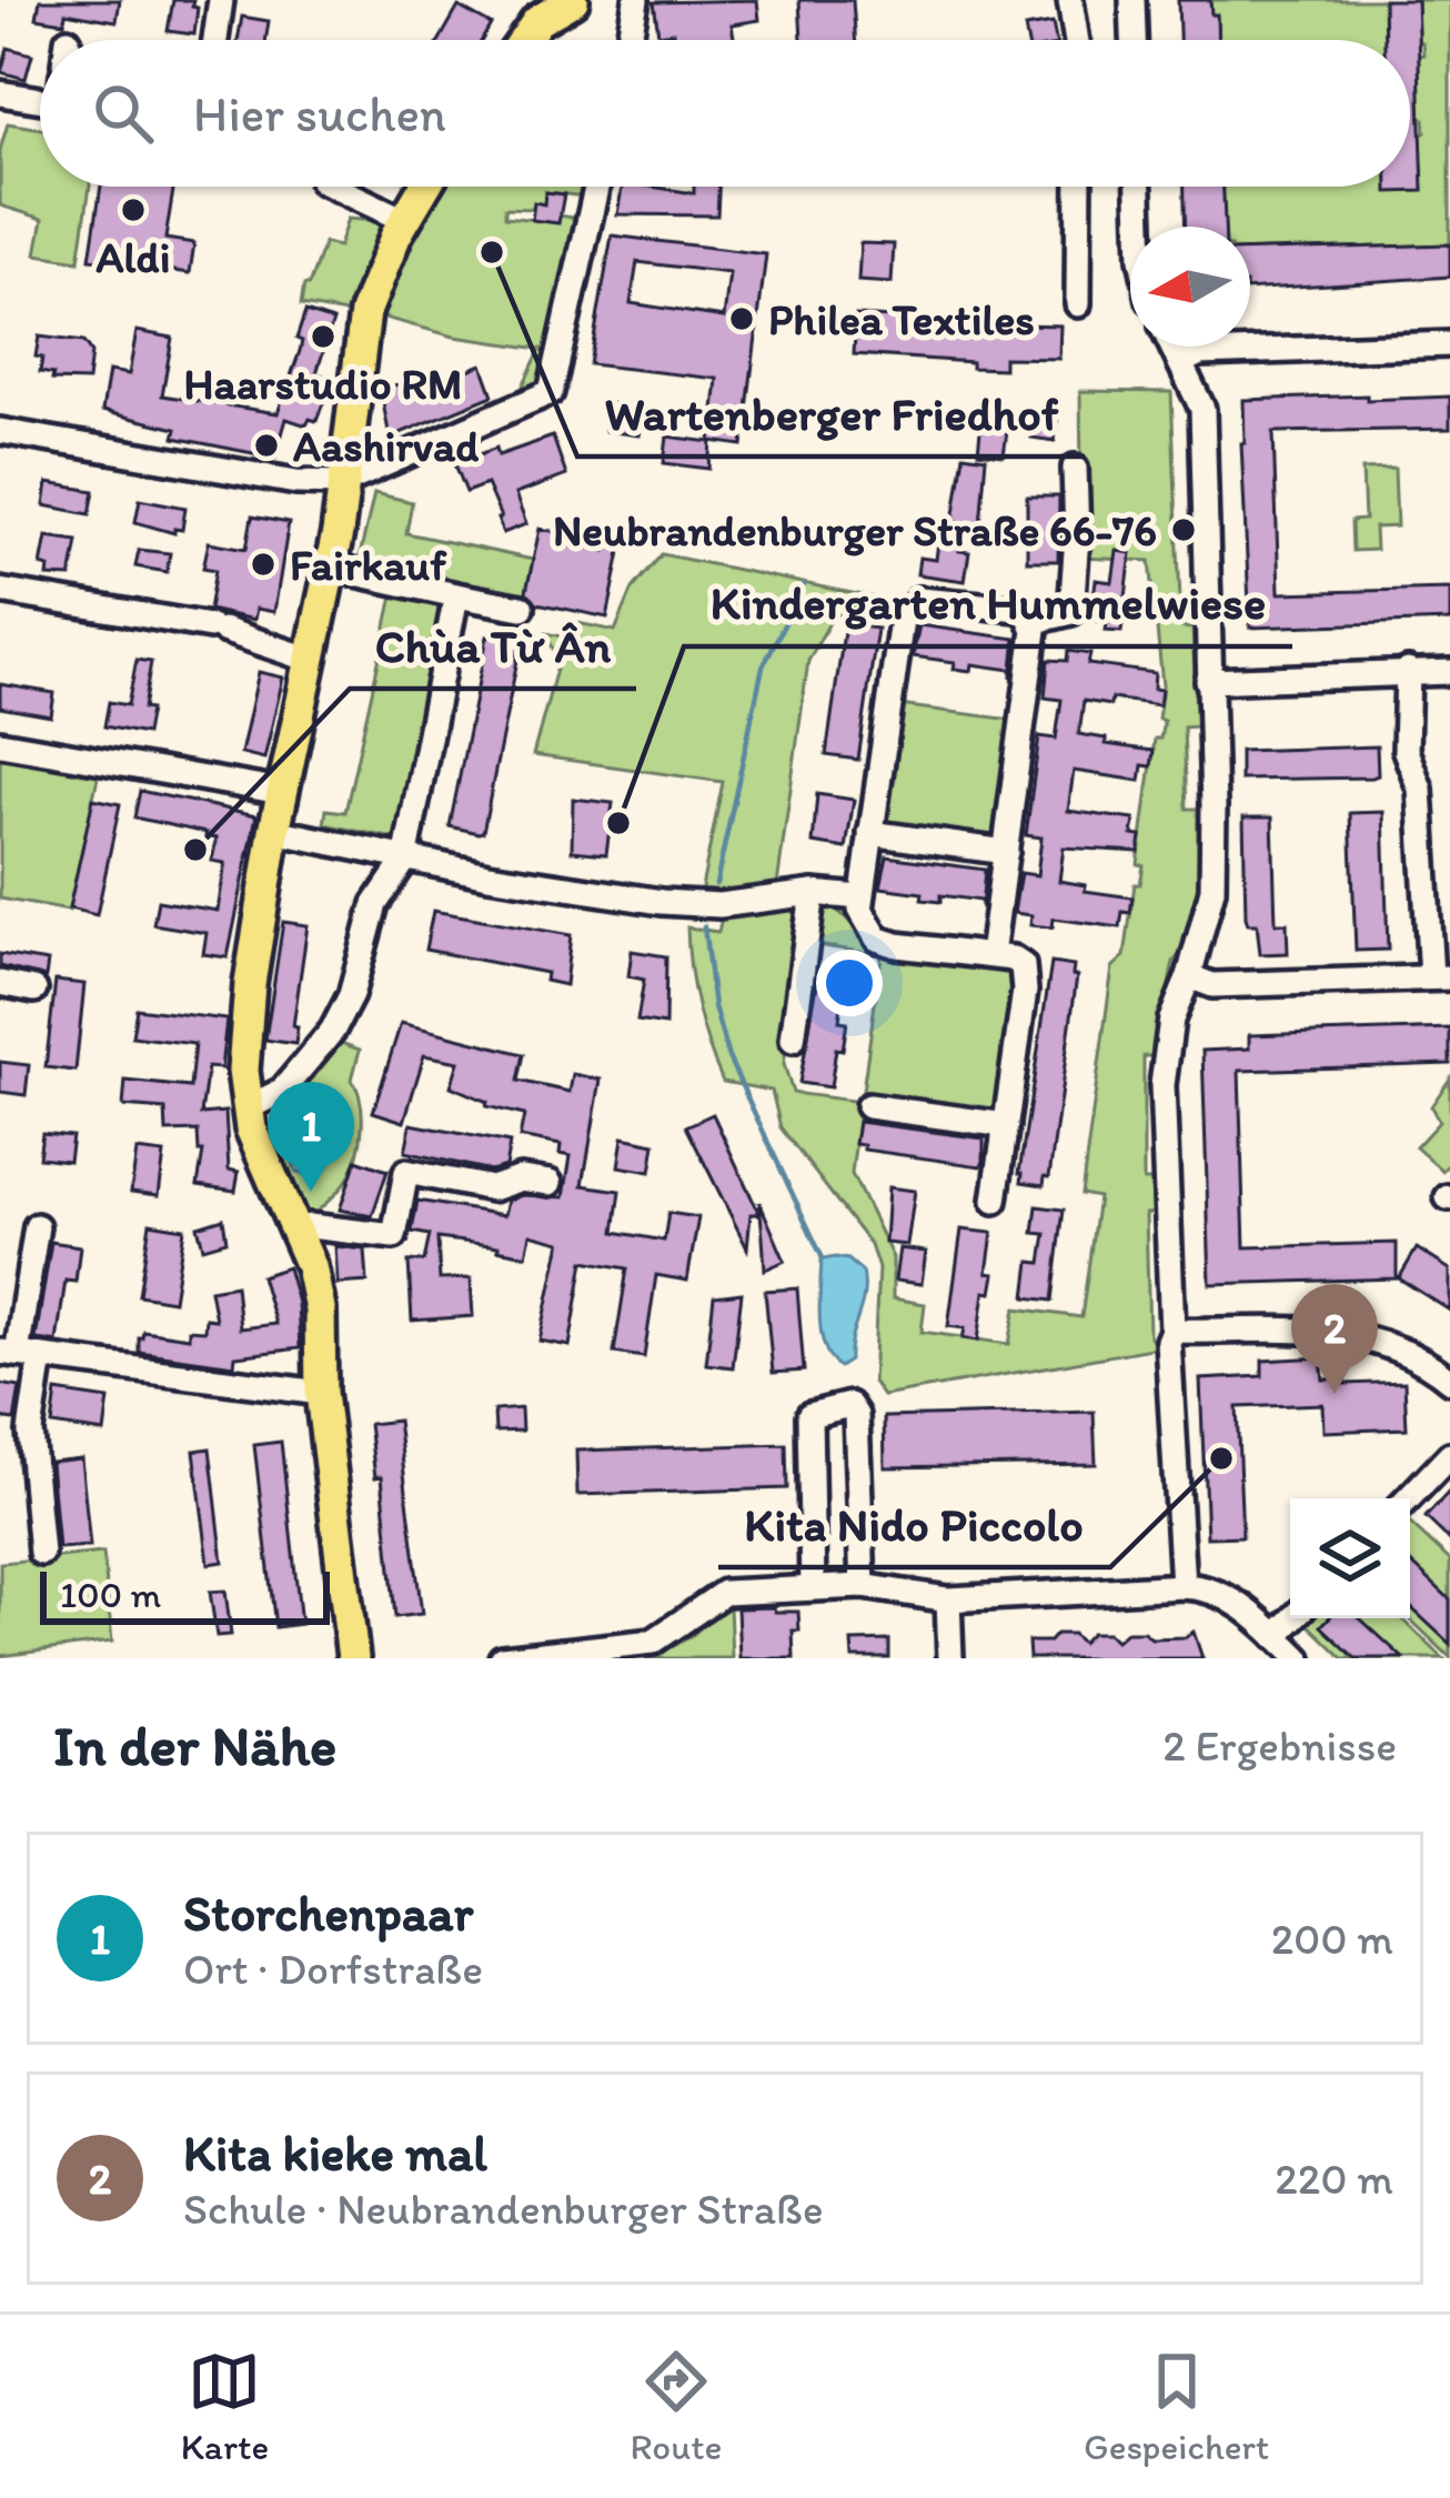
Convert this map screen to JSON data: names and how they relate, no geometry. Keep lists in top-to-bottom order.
{
  "places": [
    "Aldi",
    "Wartenberger Friedhof",
    "Philea Textiles",
    "Haarstudio RM",
    "Aashirvad",
    "Neubrandenburger Straße 66-76",
    "Fairkauf",
    "Kindergarten Hummelwiese",
    "Chùa Từ Ân",
    "Kita Nido Piccolo"
  ],
  "scale_bar": "100 m",
  "north": "left",
  "page": {
    "search": "Hier suchen",
    "pins": ["1", "2"],
    "scale": "100 m",
    "heading": ["In der Nähe", "2 Ergebnisse"],
    "list": [
      {
        "mark": "1",
        "name": "Storchenpaar",
        "note": "Ort · Dorfstraße",
        "value": "200 m"
      },
      {
        "mark": "2",
        "name": "Kita kieke mal",
        "note": "Schule · Neubrandenburger Straße",
        "value": "220 m"
      }
    ],
    "nav": ["Karte", "Route", "Gespeichert"]
  }
}
